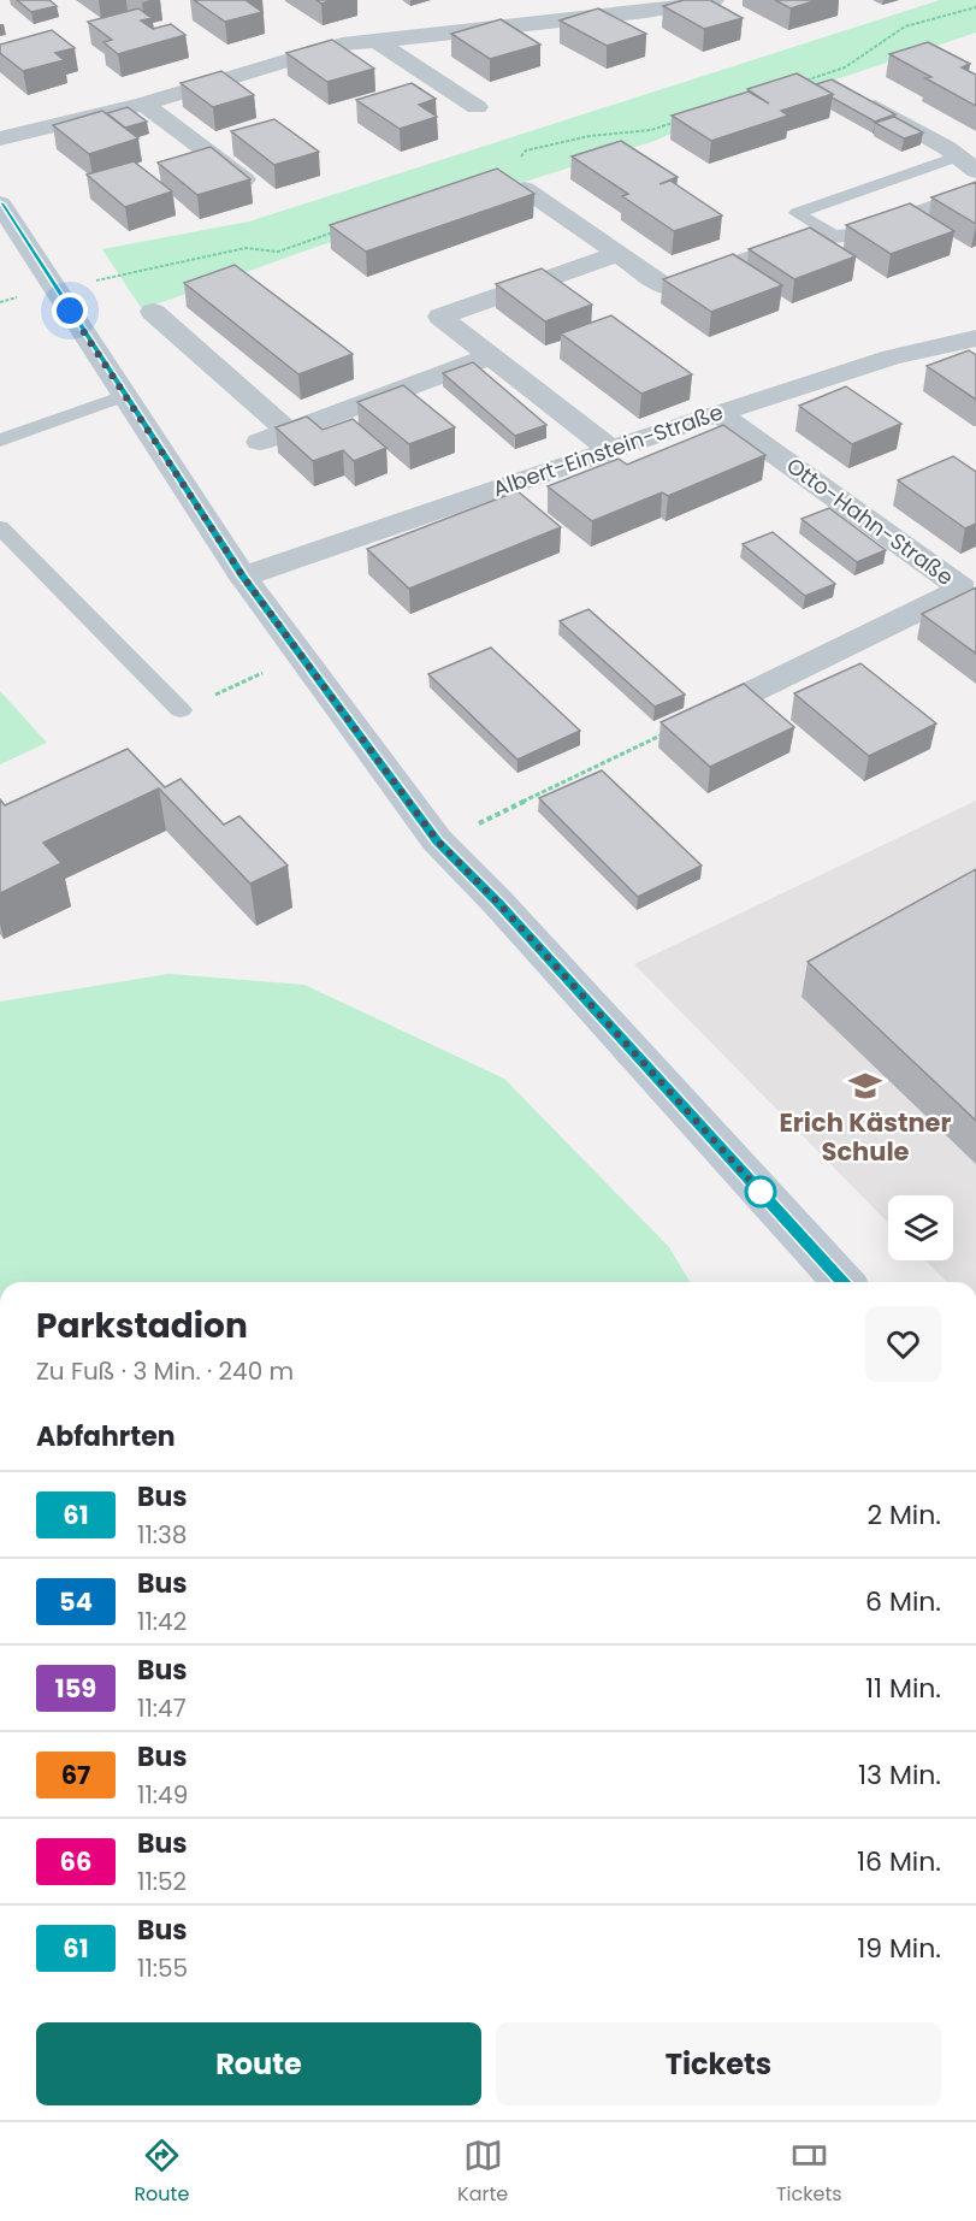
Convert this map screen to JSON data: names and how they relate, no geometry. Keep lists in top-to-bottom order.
{
  "streets": {
    "street": ["Albert-Einstein-Straße", "Otto-Hahn-Straße"]
  },
  "crossings": [
    ["Albert-Einstein-Straße", "Otto-Hahn-Straße"]
  ],
  "places": {
    "school or university": ["Erich Kästner Schule"]
  },
  "lines": ["bus line 61"],
  "page": {
    "heading": [
      ["Parkstadion", "Zu Fuß · 3 Min. · 240 m"],
      "Abfahrten"
    ],
    "list": [
      {
        "mark": "61",
        "name": "Bus",
        "note": "11:38",
        "value": "2 Min."
      },
      {
        "mark": "54",
        "name": "Bus",
        "note": "11:42",
        "value": "6 Min."
      },
      {
        "mark": "159",
        "name": "Bus",
        "note": "11:47",
        "value": "11 Min."
      },
      {
        "mark": "67",
        "name": "Bus",
        "note": "11:49",
        "value": "13 Min."
      },
      {
        "mark": "66",
        "name": "Bus",
        "note": "11:52",
        "value": "16 Min."
      },
      {
        "mark": "61",
        "name": "Bus",
        "note": "11:55",
        "value": "19 Min."
      }
    ],
    "buttons": ["Route", "Tickets"],
    "tabs": ["Route", "Karte", "Tickets"]
  }
}
